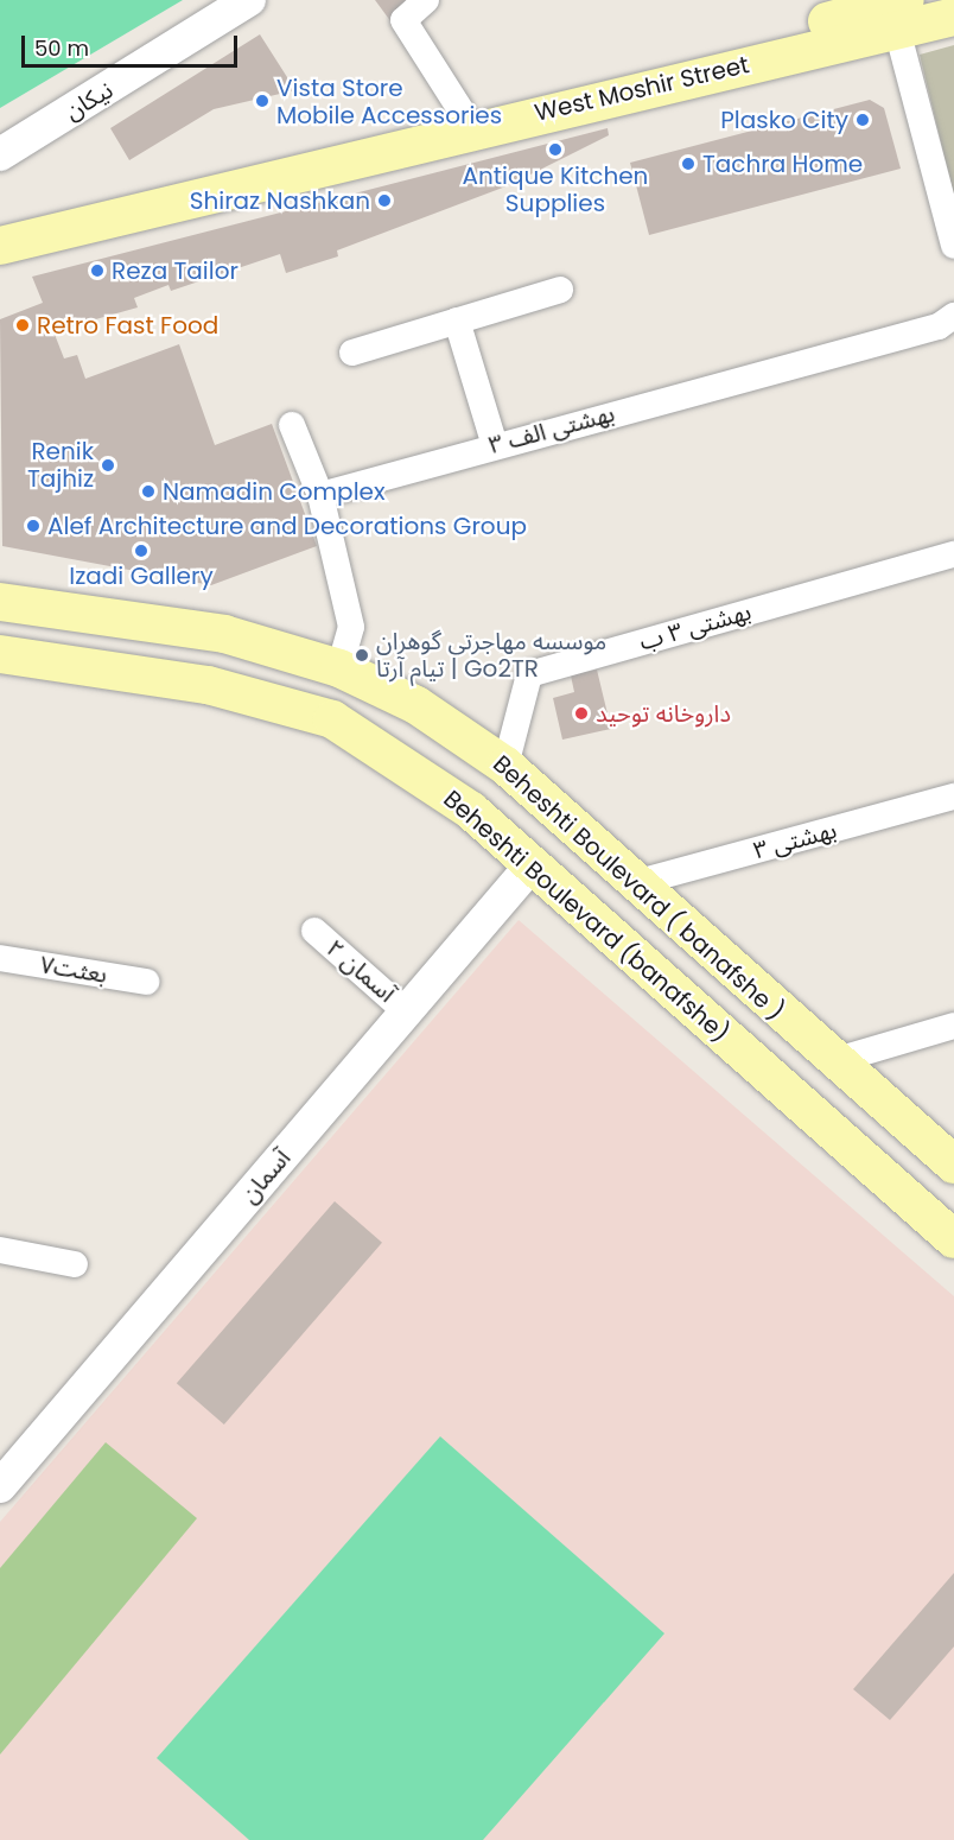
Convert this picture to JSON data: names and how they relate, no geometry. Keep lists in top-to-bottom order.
{
  "streets": {
    "main road": ["West Moshir Street", "Beheshti Boulevard ( banafshe )", "Beheshti Boulevard (banafshe)"],
    "street": [
      "نیکان",
      "بهشتی الف ۳",
      "بهشتی ۳ ب",
      "بهشتی ۳",
      "بعثت۷",
      "۲ آسمان",
      "آسمان"
    ]
  },
  "crossings": [
    ["بهشتی ۳ ب", "Beheshti Boulevard ( banafshe )"],
    ["بهشتی ۳", "Beheshti Boulevard ( banafshe )"],
    ["Beheshti Boulevard (banafshe)", "آسمان"],
    ["۲ آسمان", "آسمان"]
  ],
  "places": [
    "Vista Store Mobile Accessories",
    "Plasko City",
    "Antique Kitchen Supplies",
    "Tachra Home",
    "Shiraz Nashkan",
    "Reza Tailor",
    "Retro Fast Food",
    "Renik Tajhiz",
    "Namadin Complex",
    "Alef Architecture and Decorations Group",
    "Izadi Gallery",
    "موسسه مهاجرتی گوهران تیام آرتا | Go2TR",
    "داروخانه توحید"
  ],
  "scale_bar": "50 m"
}
